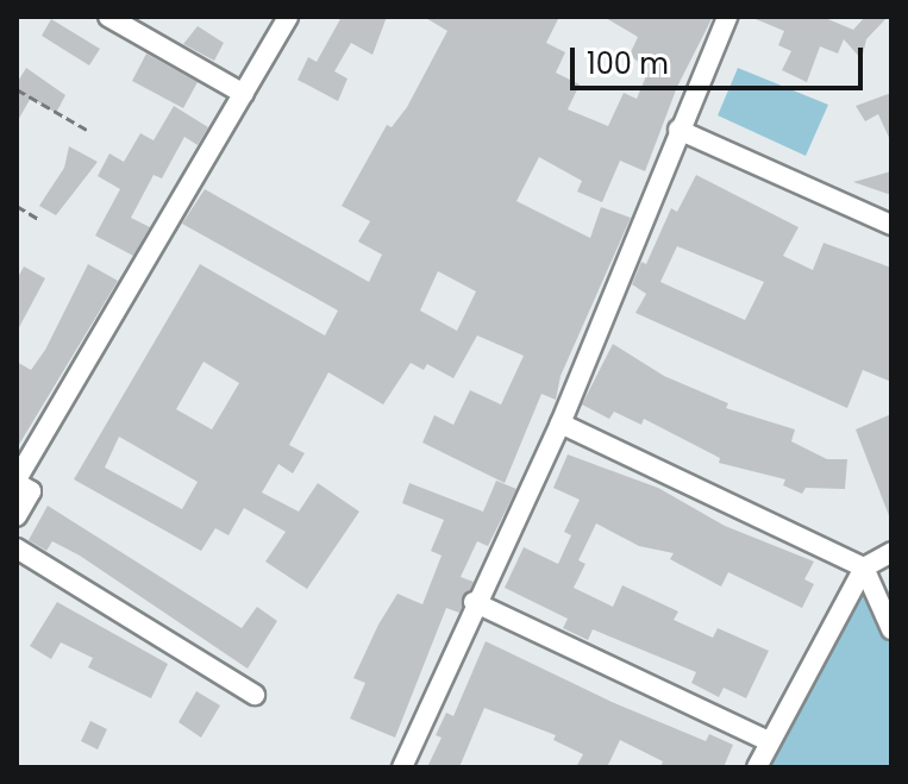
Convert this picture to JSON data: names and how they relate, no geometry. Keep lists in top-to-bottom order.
{
  "scale_bar": "100 m"
}
